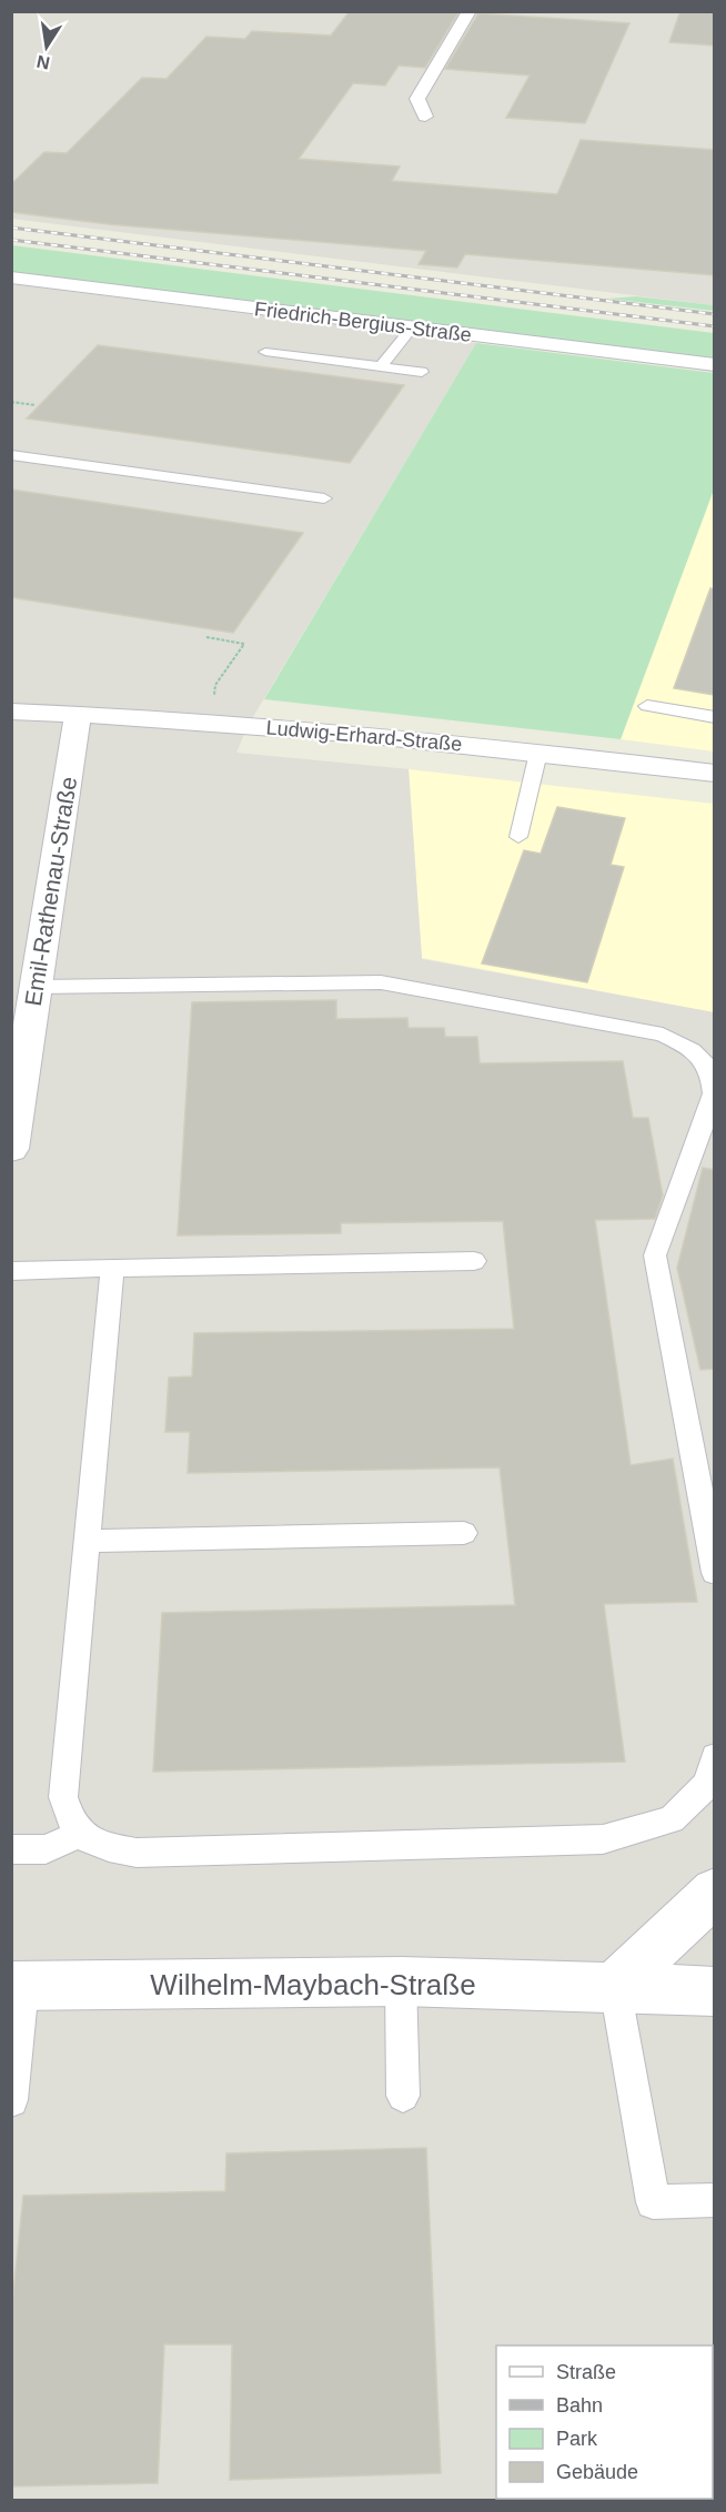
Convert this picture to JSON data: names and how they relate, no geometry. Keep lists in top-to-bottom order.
{
  "streets": {
    "street": [
      "Friedrich-Bergius-Straße",
      "Ludwig-Erhard-Straße",
      "Emil-Rathenau-Straße",
      "Wilhelm-Maybach-Straße"
    ]
  },
  "crossings": [
    ["Ludwig-Erhard-Straße", "Emil-Rathenau-Straße"]
  ],
  "legend": [
    "Straße",
    "Bahn",
    "Park",
    "Gebäude"
  ],
  "north": "bottom"
}
